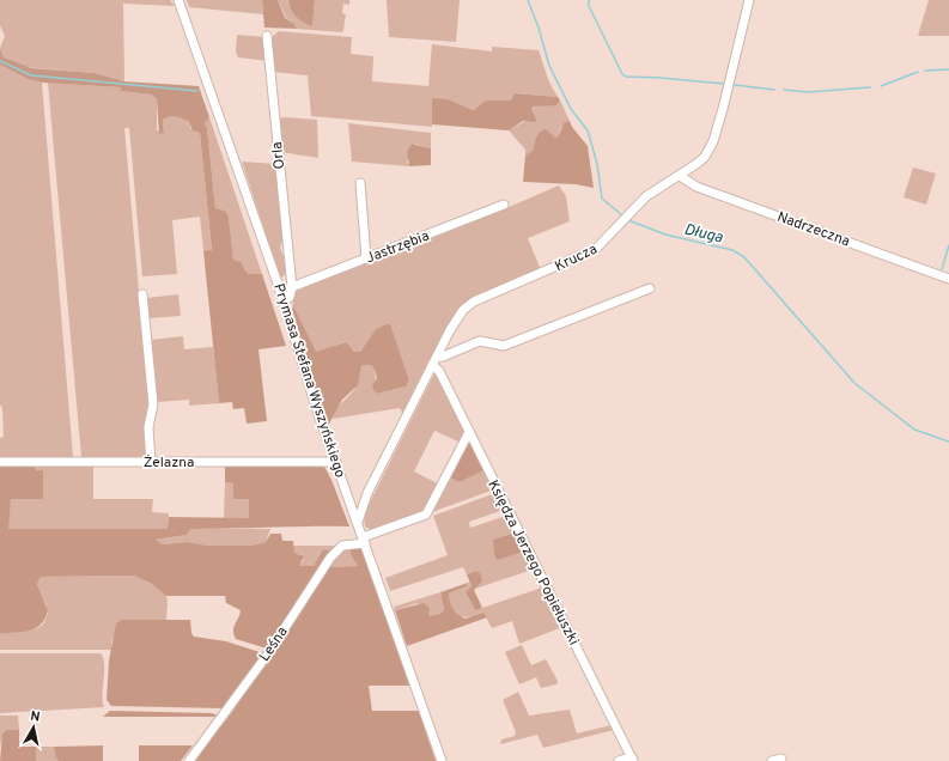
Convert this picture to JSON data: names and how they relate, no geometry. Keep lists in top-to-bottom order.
{
  "streets": {
    "street": [
      "Orla",
      "Nadrzeczna",
      "Jastrzębia",
      "Krucza",
      "Prymasa Stefana Wyszyńskiego",
      "Żelazna",
      "Księdza Jerzego Popiełuszki",
      "Leśna"
    ]
  },
  "crossings": [
    ["Orla", "Jastrzębia"],
    ["Nadrzeczna", "Krucza"],
    ["Krucza", "Prymasa Stefana Wyszyńskiego"],
    ["Krucza", "Księdza Jerzego Popiełuszki"],
    ["Prymasa Stefana Wyszyńskiego", "Żelazna"],
    ["Prymasa Stefana Wyszyńskiego", "Leśna"],
    ["Księdza Jerzego Popiełuszki", "Leśna"]
  ],
  "water": ["Długa"],
  "north": "top"
}
